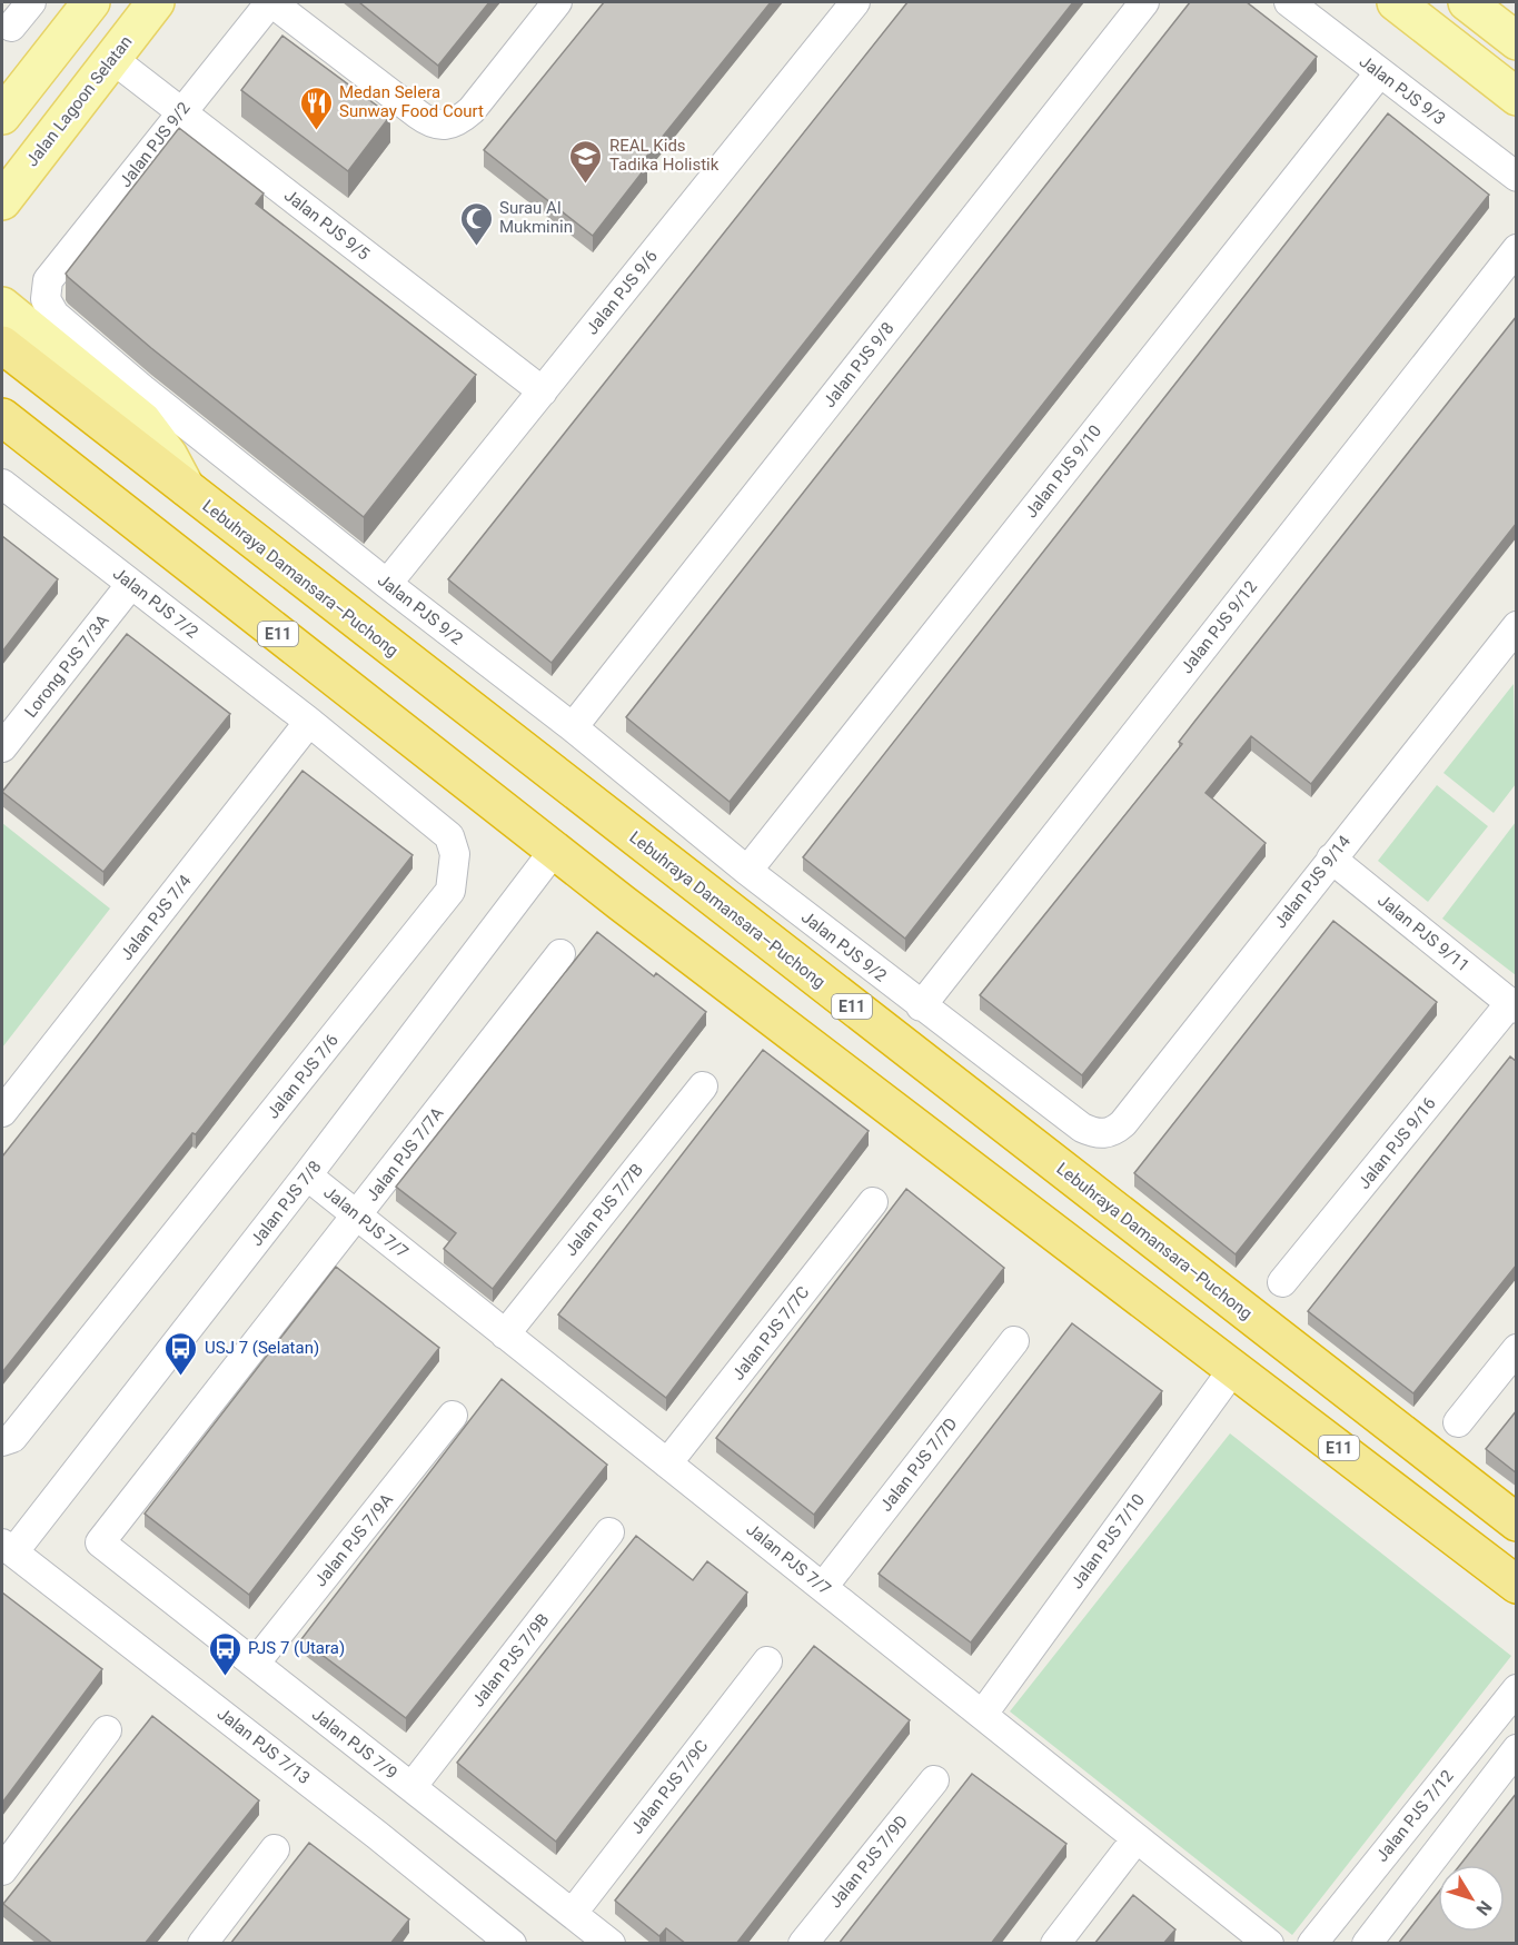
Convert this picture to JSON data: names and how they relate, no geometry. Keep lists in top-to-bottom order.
{
  "streets": {
    "highway": ["Lebuhraya Damansara–Puchong", "E11"],
    "main road": ["Jalan Lagoon Selatan"],
    "street": [
      "Jalan PJS 9/3",
      "Jalan PJS 9/2",
      "Jalan PJS 9/5",
      "Jalan PJS 9/6",
      "Jalan PJS 9/8",
      "Jalan PJS 9/10",
      "Jalan PJS 7/2",
      "Jalan PJS 9/12",
      "Lorong PJS 7/3A",
      "Jalan PJS 9/14",
      "Jalan PJS 7/4",
      "Jalan PJS 9/11",
      "Jalan PJS 7/6",
      "Jalan PJS 9/16",
      "Jalan PJS 7/7A",
      "Jalan PJS 7/8",
      "Jalan PJS 7/7B",
      "Jalan PJS 7/7",
      "Jalan PJS 7/7C",
      "Jalan PJS 7/7D",
      "Jalan PJS 7/9A",
      "Jalan PJS 7/10",
      "Jalan PJS 7/9B",
      "Jalan PJS 7/9",
      "Jalan PJS 7/13",
      "Jalan PJS 7/9C",
      "Jalan PJS 7/12",
      "Jalan PJS 7/9D"
    ]
  },
  "crossings": [
    ["Jalan PJS 9/3", "Jalan PJS 9/10"],
    ["Jalan Lagoon Selatan", "Jalan PJS 9/5"],
    ["Jalan PJS 9/2", "Jalan PJS 9/5"],
    ["Jalan PJS 9/2", "Jalan PJS 9/6"],
    ["Jalan PJS 9/2", "Jalan PJS 9/8"],
    ["Jalan PJS 9/2", "Jalan PJS 9/10"],
    ["Jalan PJS 9/2", "Jalan PJS 9/12"],
    ["Jalan PJS 9/2", "Jalan PJS 9/14"],
    ["Jalan PJS 9/5", "Jalan PJS 9/6"],
    ["Jalan PJS 7/2", "Lorong PJS 7/3A"],
    ["Jalan PJS 7/2", "Jalan PJS 7/4"],
    ["Jalan PJS 7/2", "Jalan PJS 7/6"],
    ["E11", "Jalan PJS 7/8"],
    ["E11", "Jalan PJS 7/10"],
    ["Jalan PJS 9/14", "Jalan PJS 9/11"],
    ["Jalan PJS 7/4", "Jalan PJS 7/6"],
    ["Jalan PJS 9/11", "Jalan PJS 9/16"],
    ["Jalan PJS 7/7A", "Jalan PJS 7/7"],
    ["Jalan PJS 7/7A", "Jalan PJS 7/9"],
    ["Jalan PJS 7/8", "Jalan PJS 7/7"],
    ["Jalan PJS 7/8", "Jalan PJS 7/13"],
    ["Jalan PJS 7/7B", "Jalan PJS 7/7"],
    ["Jalan PJS 7/7", "Jalan PJS 7/7C"],
    ["Jalan PJS 7/7", "Jalan PJS 7/7D"],
    ["Jalan PJS 7/7", "Jalan PJS 7/10"],
    ["Jalan PJS 7/9A", "Jalan PJS 7/9"],
    ["Jalan PJS 7/9B", "Jalan PJS 7/9"],
    ["Jalan PJS 7/9", "Jalan PJS 7/9C"]
  ],
  "places": {
    "restaurant": ["Medan Selera Sunway Food Court"],
    "school or university": ["REAL Kids Tadika Holistik"],
    "mosque": ["Surau Al Mukminin"],
    "bus stop": ["USJ 7 (Selatan)", "PJS 7 (Utara)"]
  },
  "north": "bottom right"
}
